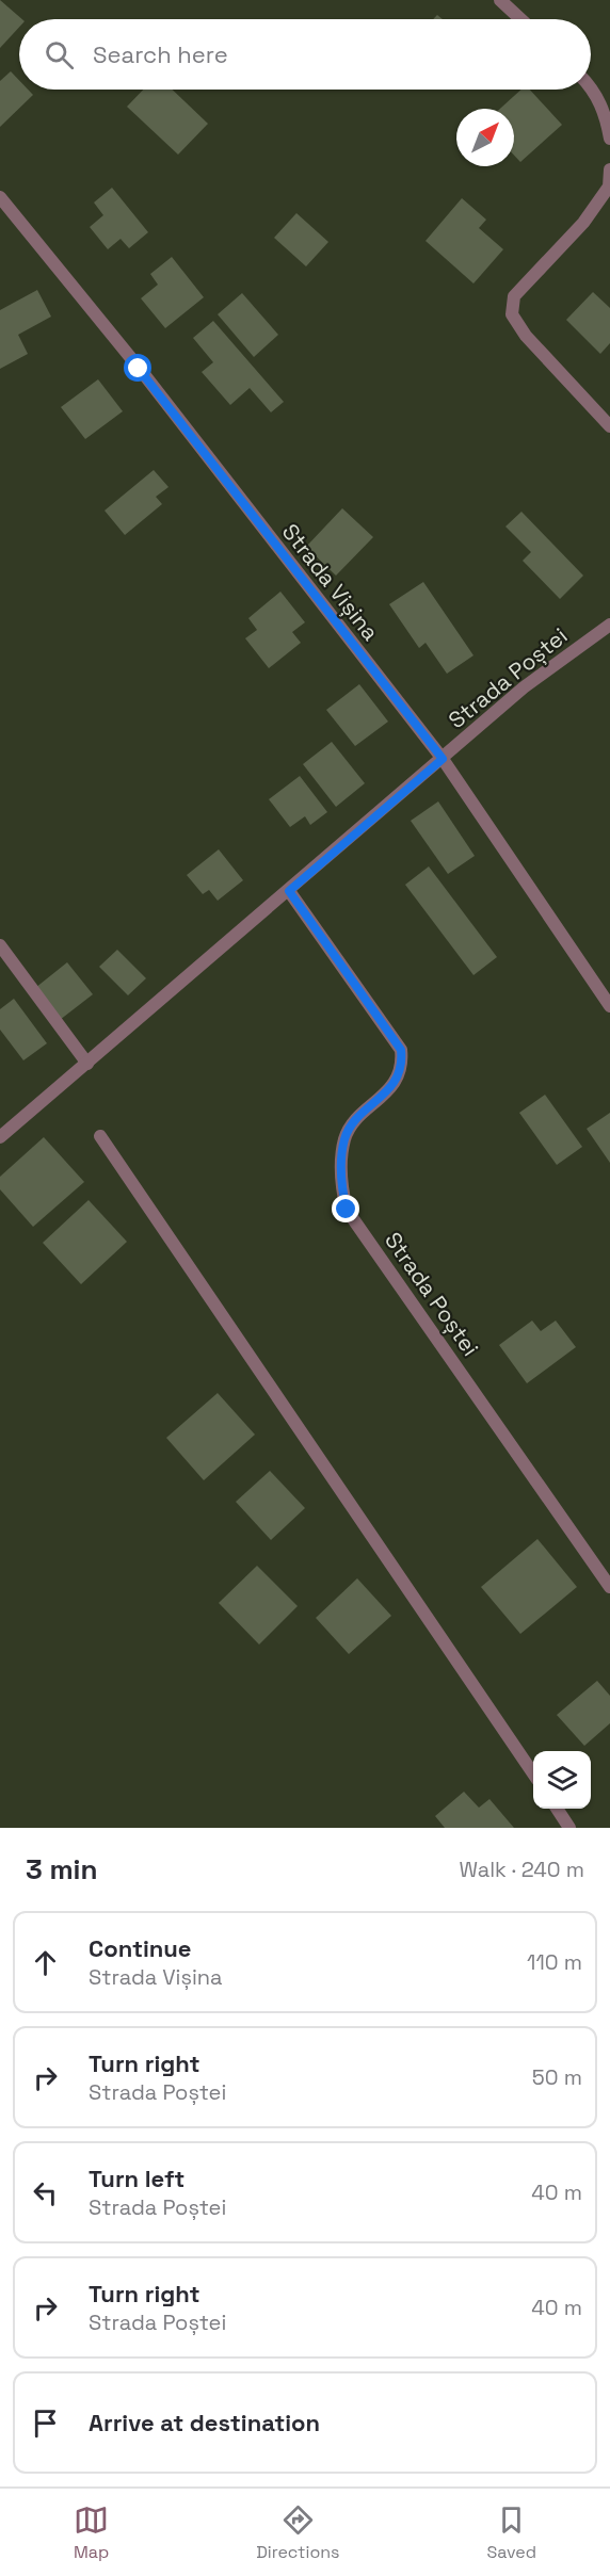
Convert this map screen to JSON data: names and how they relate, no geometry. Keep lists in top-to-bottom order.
{
  "streets": {
    "street": ["Strada Vișina", "Strada Poștei"]
  },
  "crossings": [
    ["Strada Vișina", "Strada Poștei"]
  ],
  "north": "top right",
  "page": {
    "search": "Search here",
    "heading": ["3 min", "Walk · 240 m"],
    "list": [
      ["Continue", "Strada Vișina", "110 m"],
      ["Turn right", "Strada Poștei", "50 m"],
      ["Turn left", "Strada Poștei", "40 m"],
      ["Turn right", "Strada Poștei", "40 m"],
      "Arrive at destination"
    ],
    "nav": ["Map", "Directions", "Saved"]
  }
}
